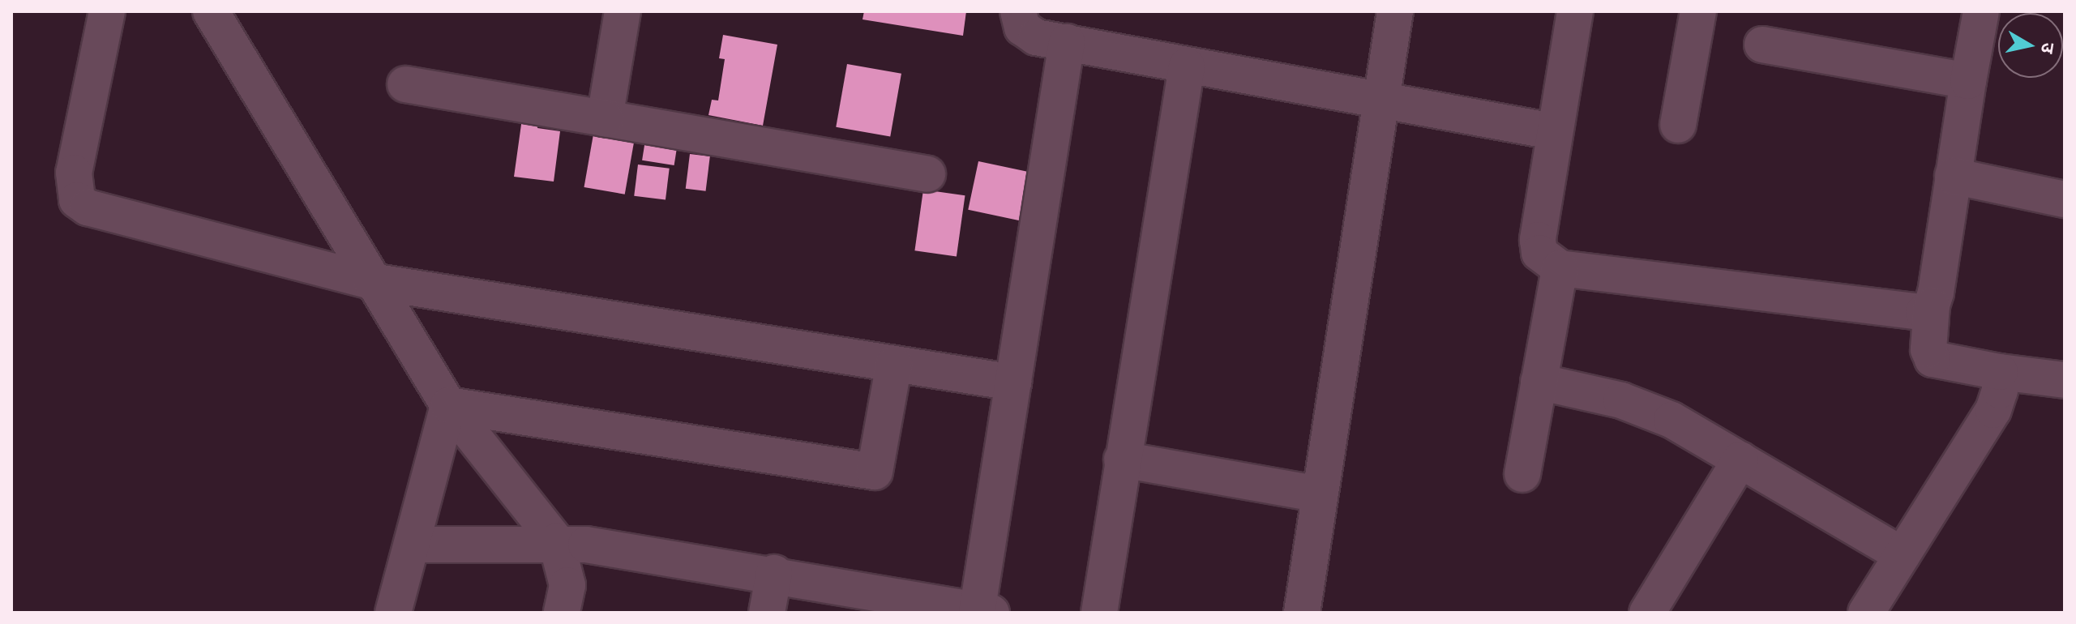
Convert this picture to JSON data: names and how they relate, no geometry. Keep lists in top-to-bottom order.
{
  "north": "right"
}
